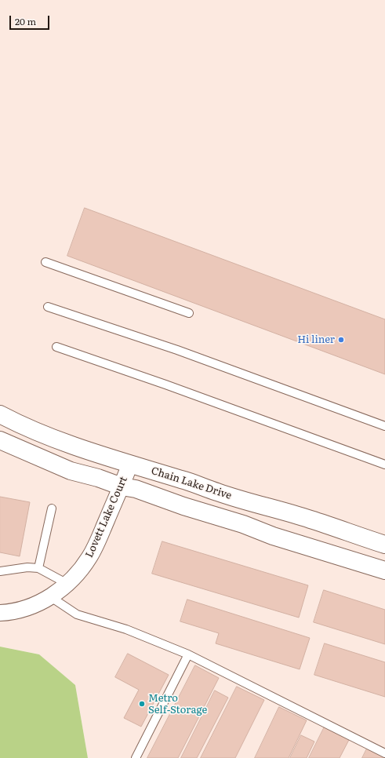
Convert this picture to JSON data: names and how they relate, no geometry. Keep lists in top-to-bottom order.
{
  "streets": {
    "street": ["Chain Lake Drive", "Lovett Lake Court"]
  },
  "crossings": [
    ["Chain Lake Drive", "Lovett Lake Court"]
  ],
  "places": ["Hi liner", "Metro Self-Storage"],
  "scale_bar": "20 m"
}
